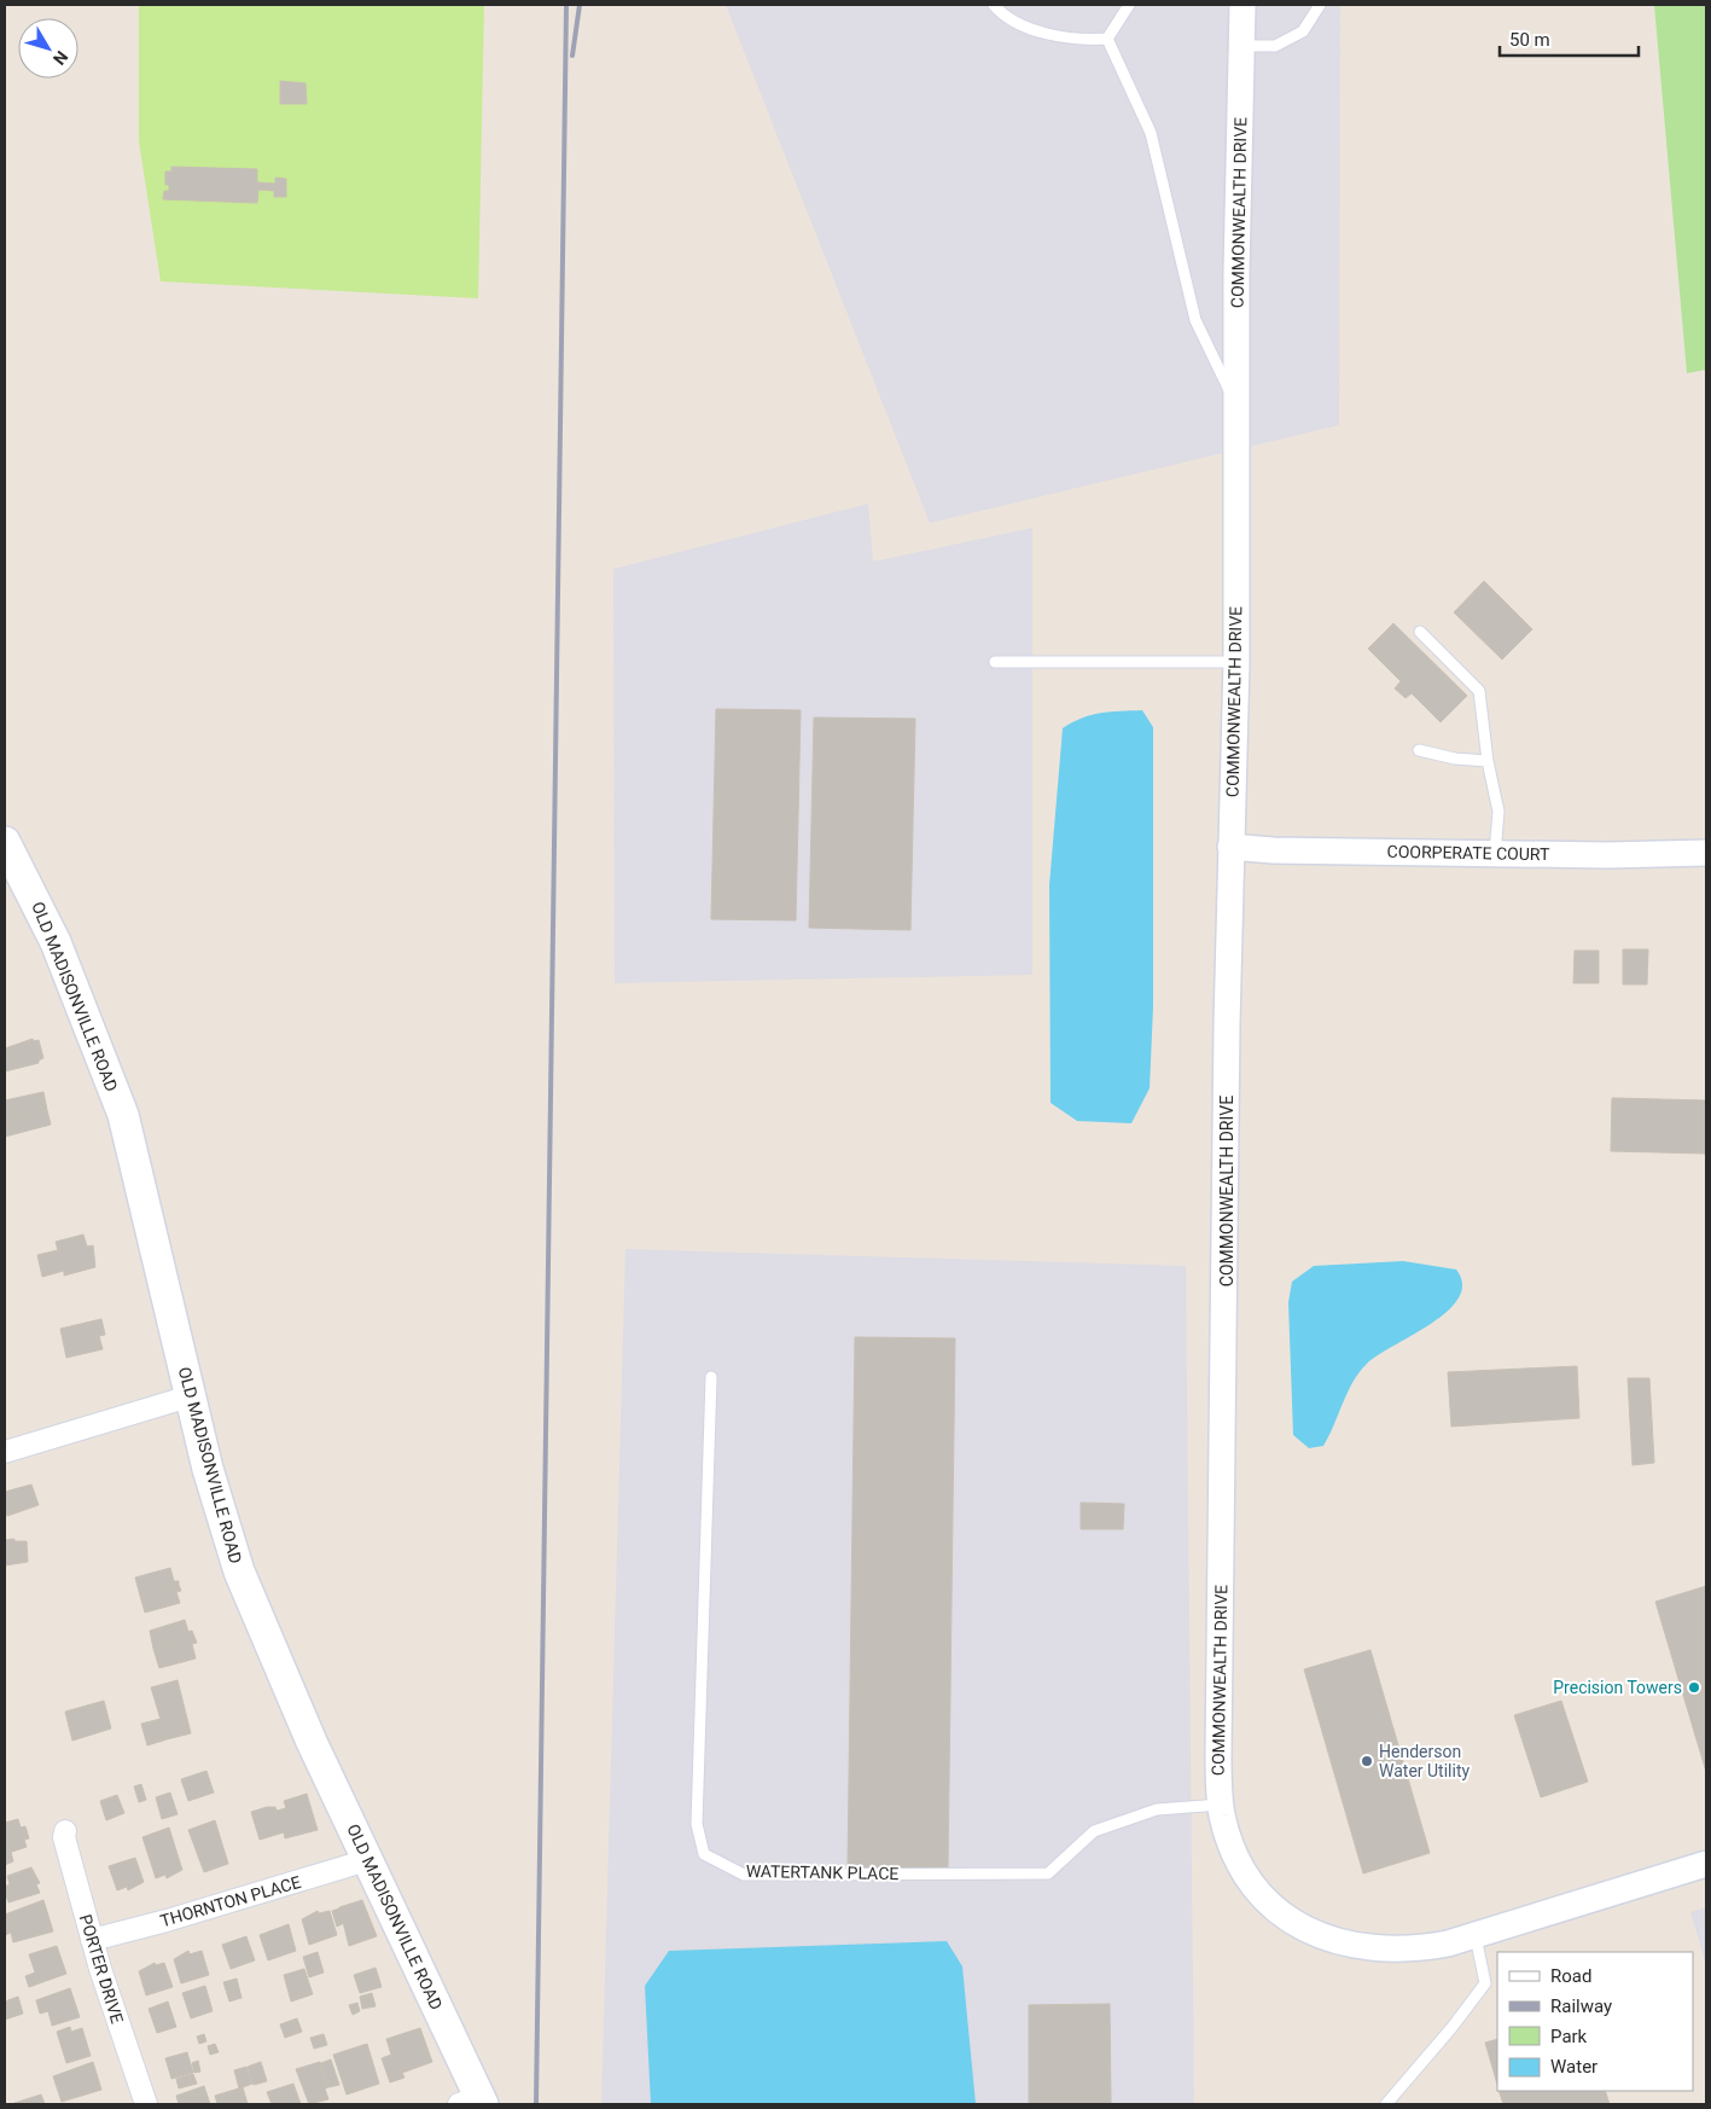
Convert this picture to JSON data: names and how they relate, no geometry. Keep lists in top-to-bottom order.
{
  "streets": {
    "main road": ["OLD MADISONVILLE ROAD"],
    "street": [
      "COMMONWEALTH DRIVE",
      "COORPERATE COURT",
      "THORNTON PLACE",
      "PORTER DRIVE"
    ],
    "lane": ["WATERTANK PLACE"]
  },
  "crossings": [
    ["COMMONWEALTH DRIVE", "COORPERATE COURT"],
    ["COMMONWEALTH DRIVE", "WATERTANK PLACE"],
    ["OLD MADISONVILLE ROAD", "THORNTON PLACE"],
    ["THORNTON PLACE", "PORTER DRIVE"]
  ],
  "places": ["Precision Towers", "Henderson Water Utility"],
  "legend": [
    "Road",
    "Railway",
    "Park",
    "Water"
  ],
  "scale_bar": "50 m",
  "north": "bottom right"
}
